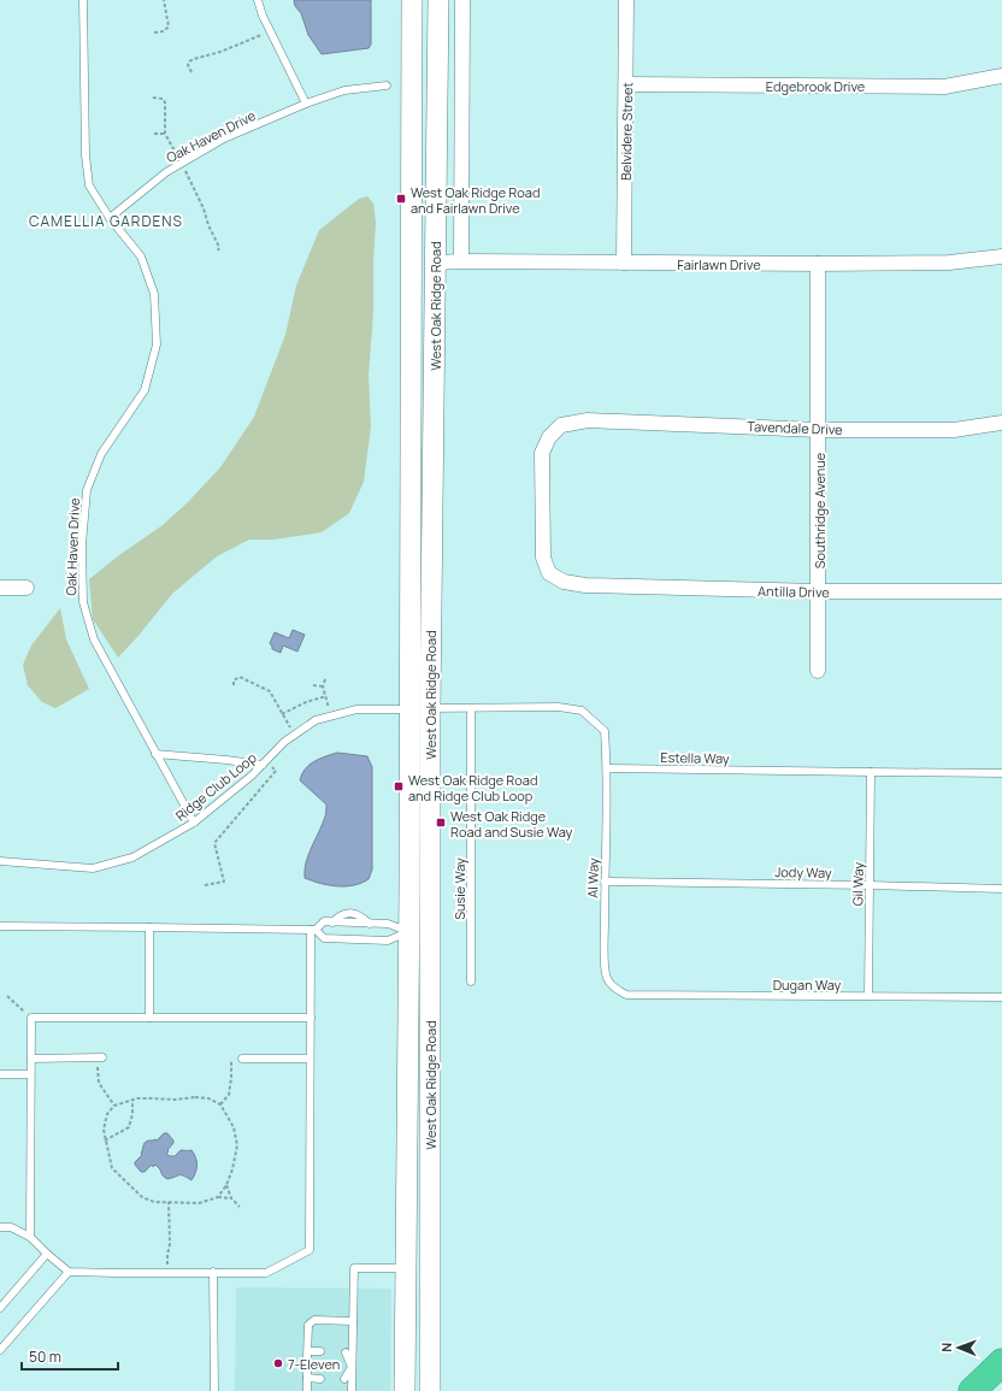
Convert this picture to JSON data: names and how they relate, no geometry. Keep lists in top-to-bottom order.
{
  "streets": {
    "street": [
      "Edgebrook Drive",
      "Belvidere Street",
      "Fairlawn Drive",
      "West Oak Ridge Road",
      "Tavendale Drive",
      "Southridge Avenue",
      "Antilla Drive"
    ],
    "lane": [
      "Oak Haven Drive",
      "Estella Way",
      "Ridge Club Loop",
      "Jody Way",
      "Al Way",
      "Gil Way",
      "Susie Way",
      "Dugan Way"
    ]
  },
  "crossings": [
    ["Edgebrook Drive", "Belvidere Street"],
    ["Belvidere Street", "Fairlawn Drive"],
    ["Oak Haven Drive", "Ridge Club Loop"],
    ["Fairlawn Drive", "West Oak Ridge Road"],
    ["Fairlawn Drive", "Southridge Avenue"],
    ["West Oak Ridge Road", "Ridge Club Loop"],
    ["Tavendale Drive", "Southridge Avenue"],
    ["Tavendale Drive", "Antilla Drive"],
    ["Southridge Avenue", "Antilla Drive"],
    ["Estella Way", "Al Way"],
    ["Estella Way", "Gil Way"],
    ["Jody Way", "Al Way"],
    ["Jody Way", "Gil Way"],
    ["Al Way", "Dugan Way"],
    ["Gil Way", "Dugan Way"]
  ],
  "districts": ["CAMELLIA GARDENS"],
  "places": {
    "transit": ["West Oak Ridge Road and Fairlawn Drive", "West Oak Ridge Road and Ridge Club Loop", "West Oak Ridge Road and Susie Way"],
    "other": ["7-Eleven"]
  },
  "scale_bar": "50 m",
  "north": "left"
}
